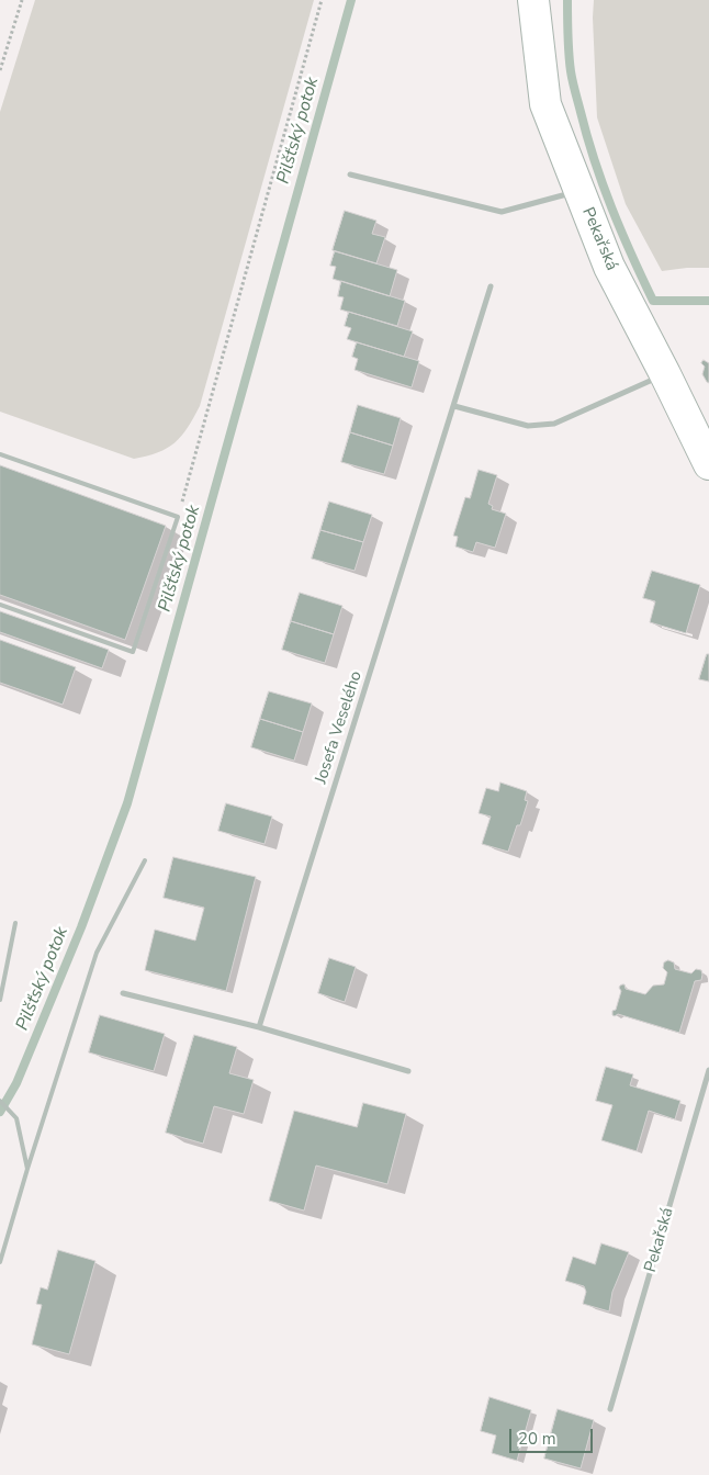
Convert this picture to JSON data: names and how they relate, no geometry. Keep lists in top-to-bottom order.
{
  "streets": {
    "street": ["Pekařská", "Josefa Veselého"]
  },
  "water": ["Pilšťský potok"],
  "scale_bar": "20 m"
}
